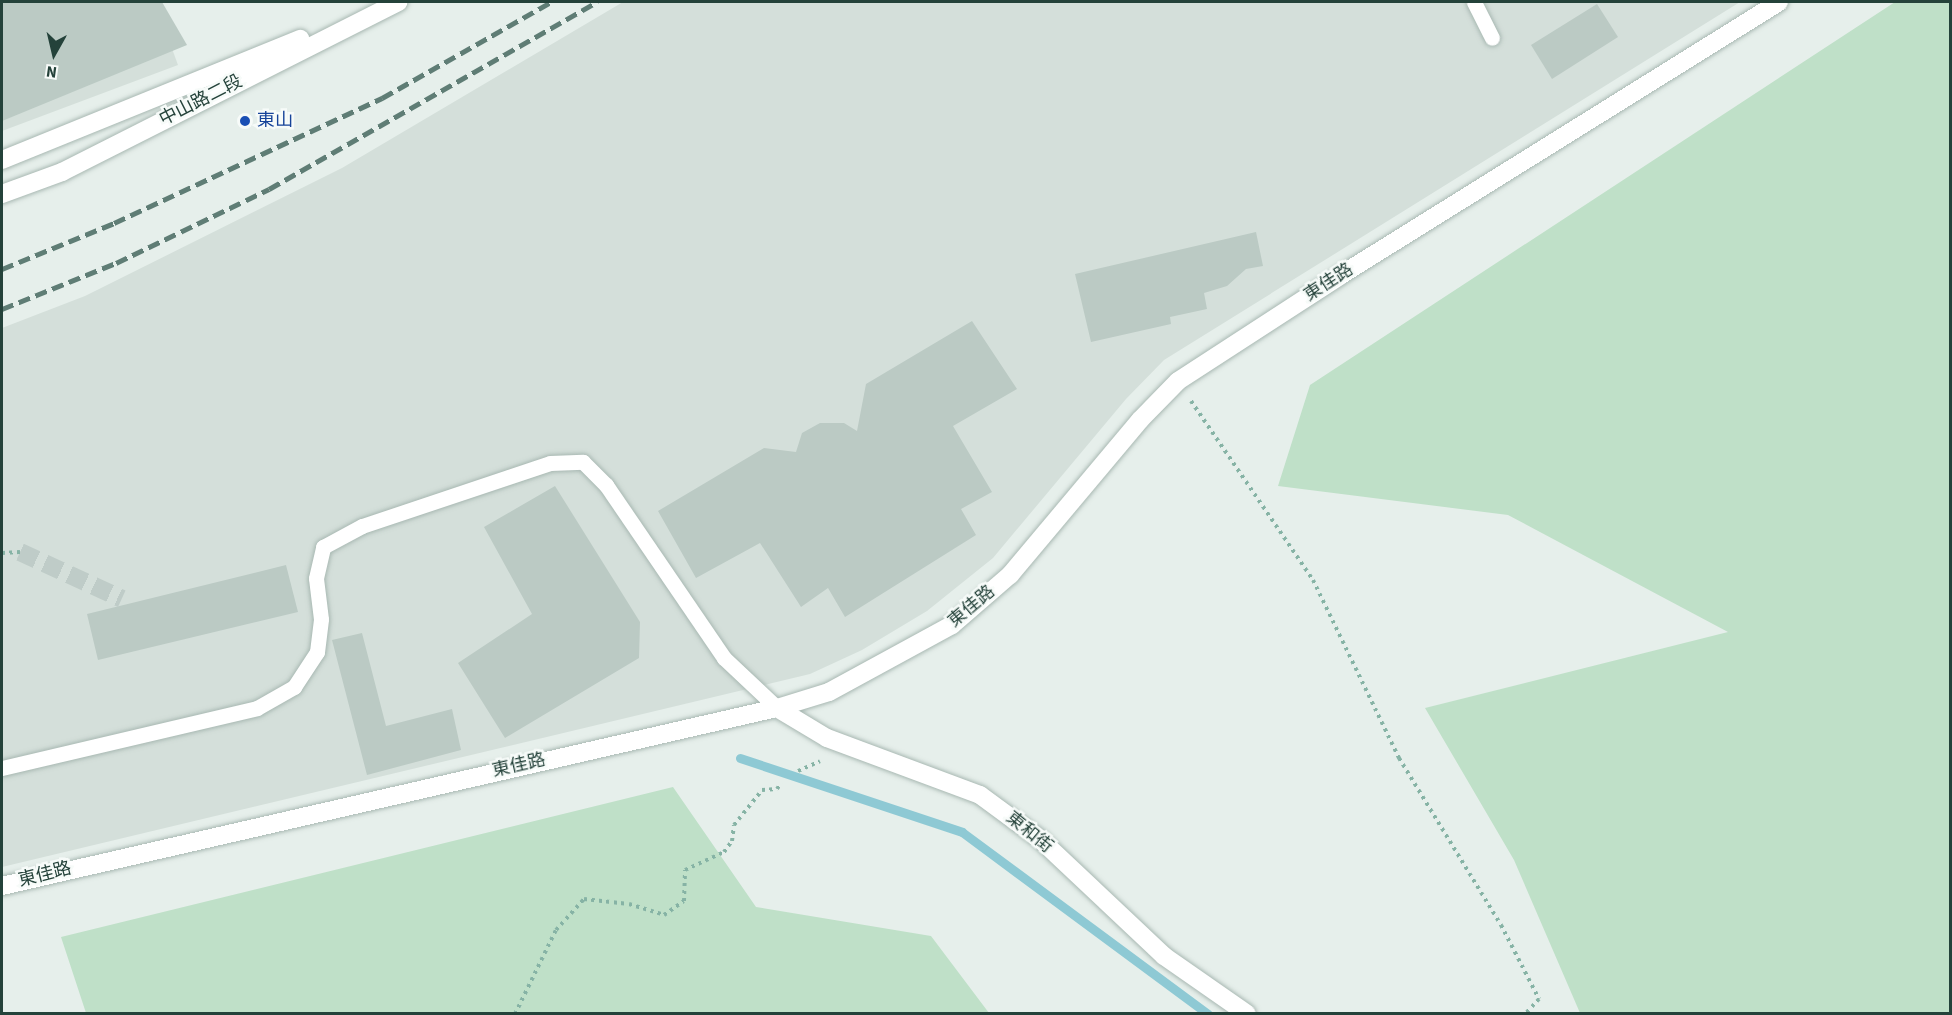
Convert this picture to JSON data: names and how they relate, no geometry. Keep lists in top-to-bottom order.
{
  "streets": {
    "street": ["中山路二段", "東佳路", "東和街"]
  },
  "crossings": [
    ["東佳路", "東和街"]
  ],
  "places": ["東山"],
  "north": "bottom"
}
